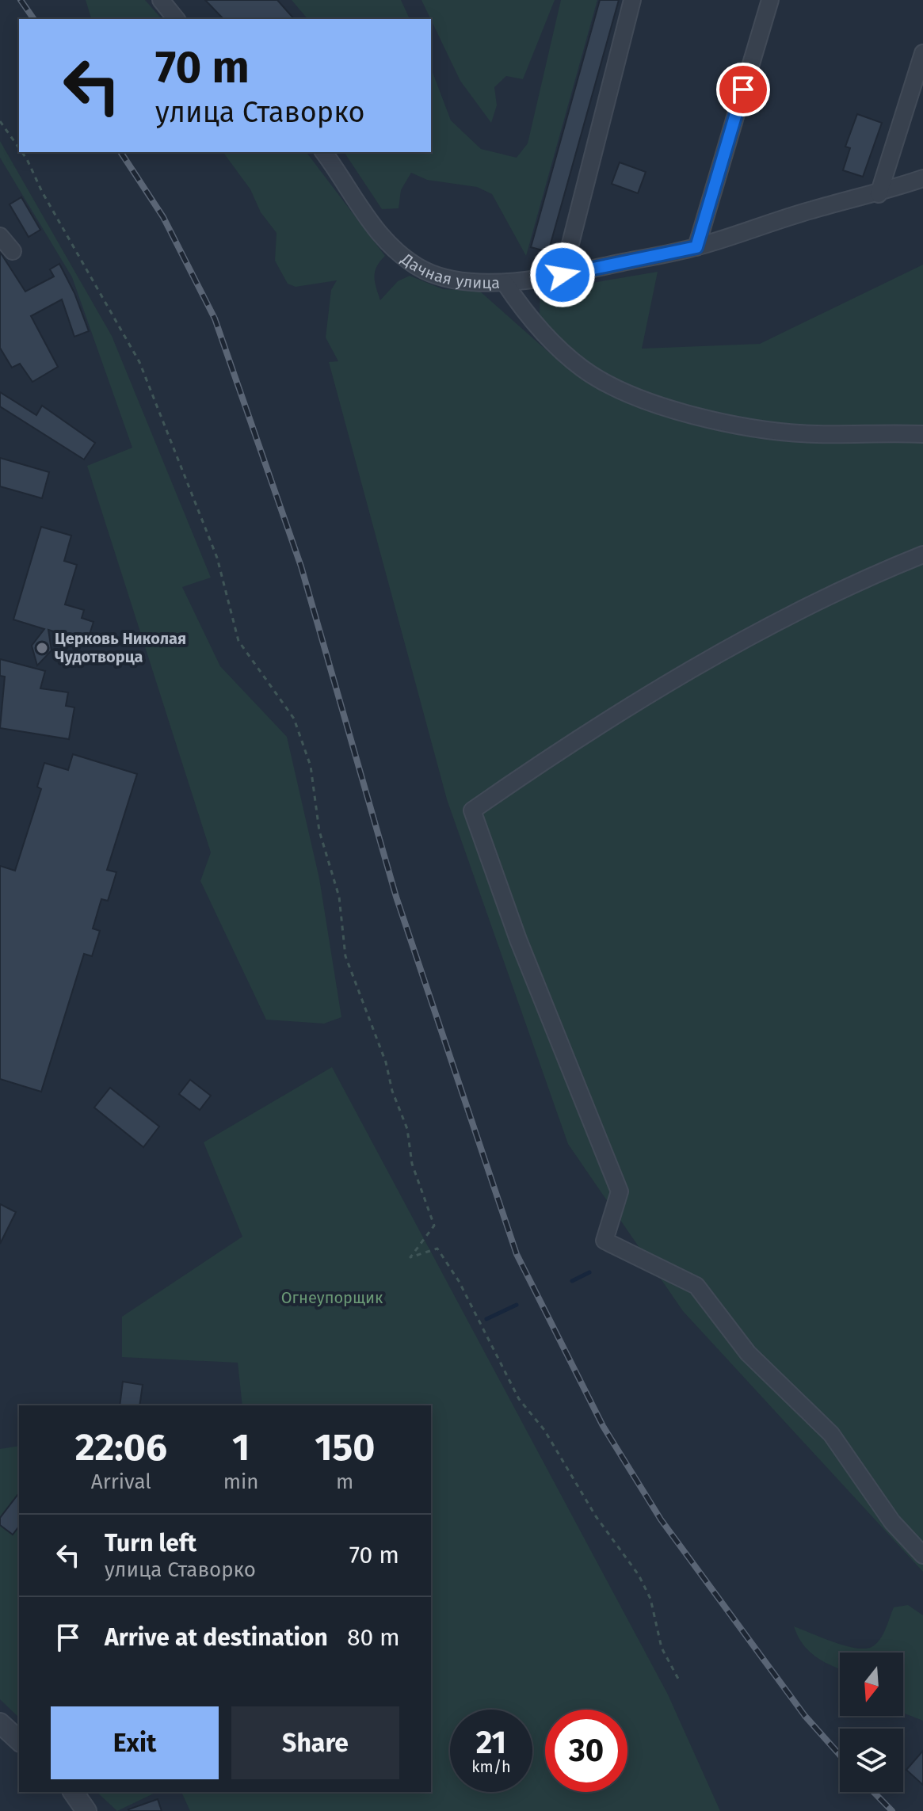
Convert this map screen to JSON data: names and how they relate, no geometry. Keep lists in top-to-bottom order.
{
  "streets": {
    "street": ["Дачная улица"]
  },
  "parks": ["Огнеупорщик"],
  "places": ["Церковь Николая Чудотворца"],
  "north": "bottom",
  "page": {
    "turn": ["70 m", "улица Ставорко"],
    "eta": [
      "22:06",
      "Arrival",
      "1",
      "min",
      "150",
      "m"
    ],
    "list": [
      {
        "name": "Turn left",
        "note": "улица Ставорко",
        "value": "70 m"
      },
      {
        "name": "Arrive at destination",
        "value": "80 m"
      }
    ],
    "buttons": ["Exit", "Share"],
    "speed": "21 km/h",
    "limit": "30"
  }
}
